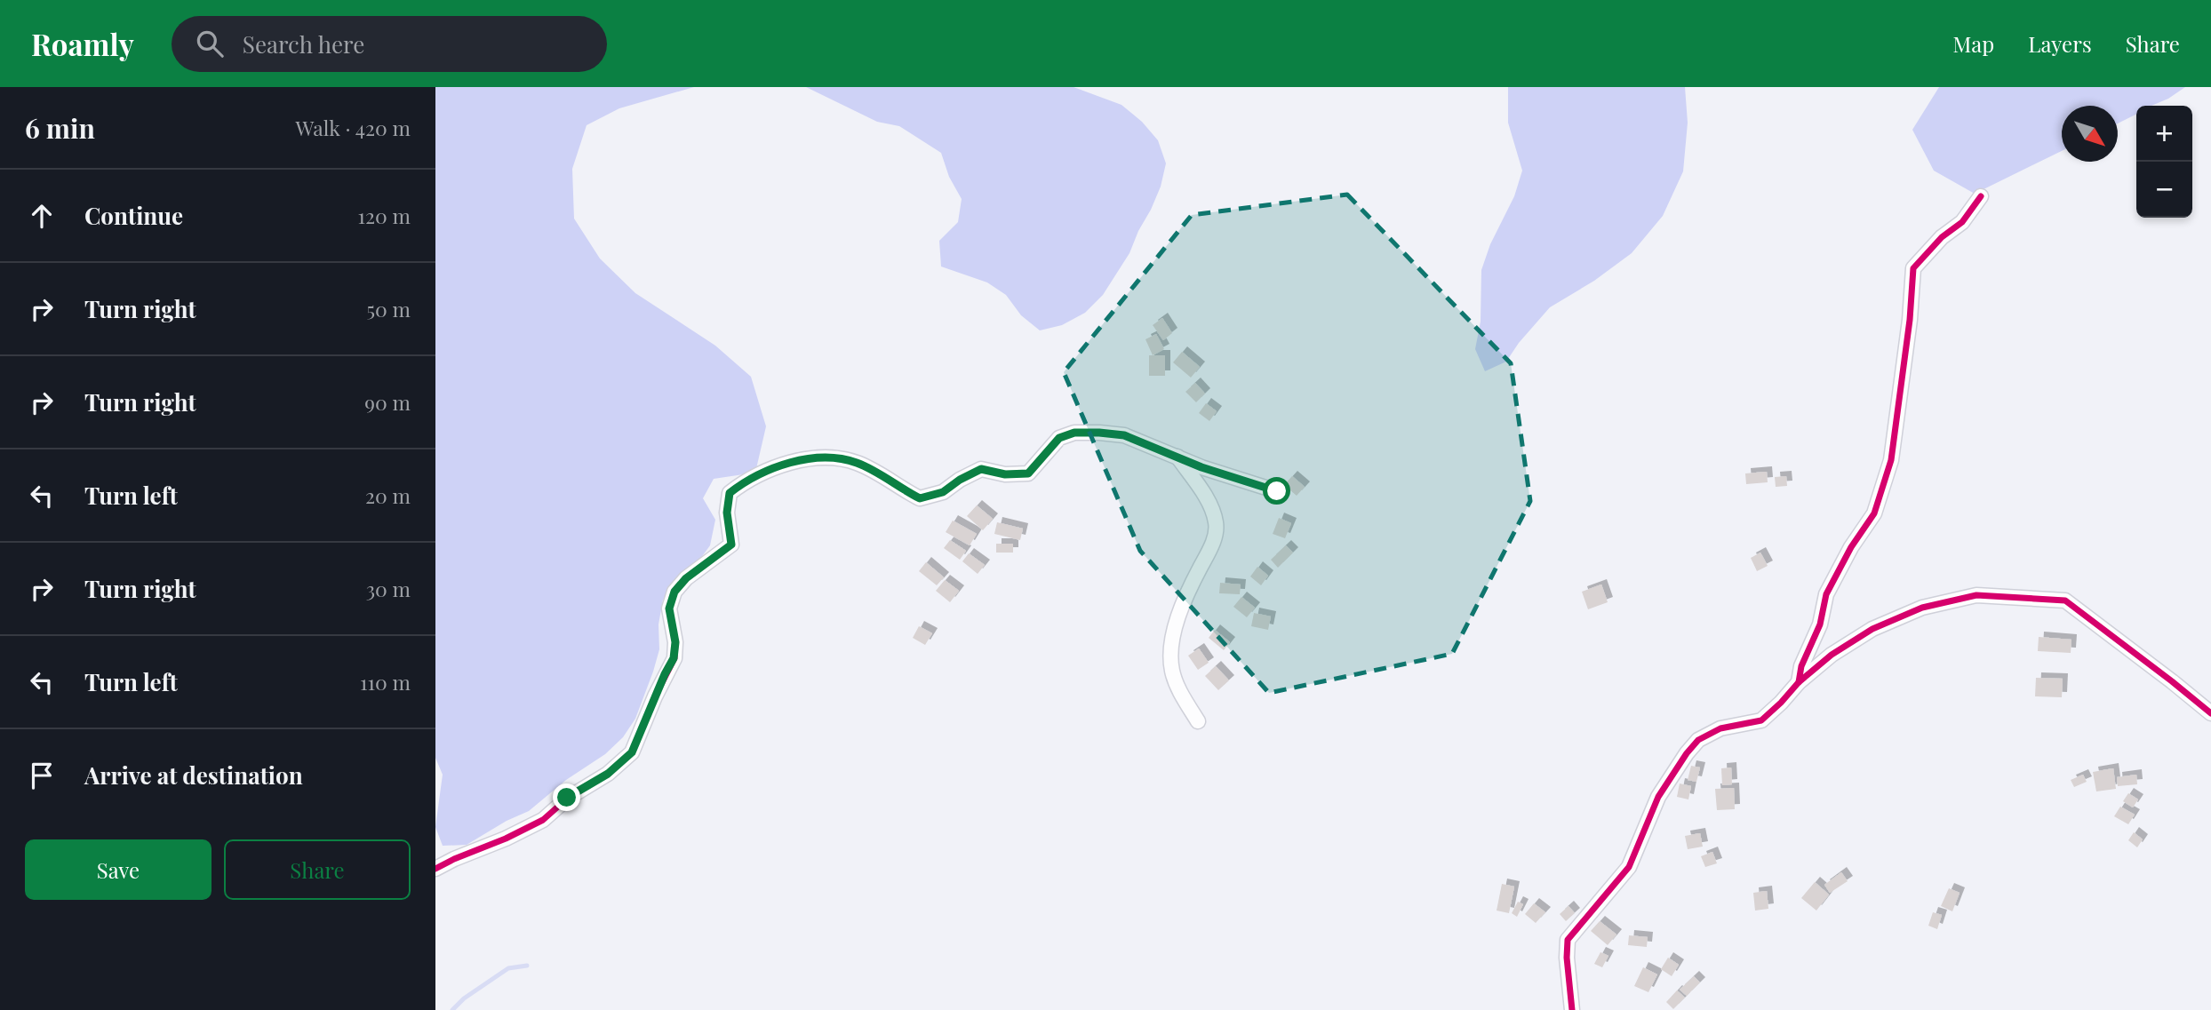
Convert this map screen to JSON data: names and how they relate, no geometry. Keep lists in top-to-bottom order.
{
  "north": "bottom right",
  "page": {
    "header": "Roamly",
    "search": "Search here",
    "nav": ["Map", "Layers", "Share"],
    "heading": ["6 min", "Walk · 420 m"],
    "map_buttons": ["+", "−"],
    "list": [
      ["Continue", "120 m"],
      ["Turn right", "50 m"],
      ["Turn right", "90 m"],
      ["Turn left", "20 m"],
      ["Turn right", "30 m"],
      ["Turn left", "110 m"],
      "Arrive at destination"
    ],
    "buttons": ["Save", "Share"]
  }
}
